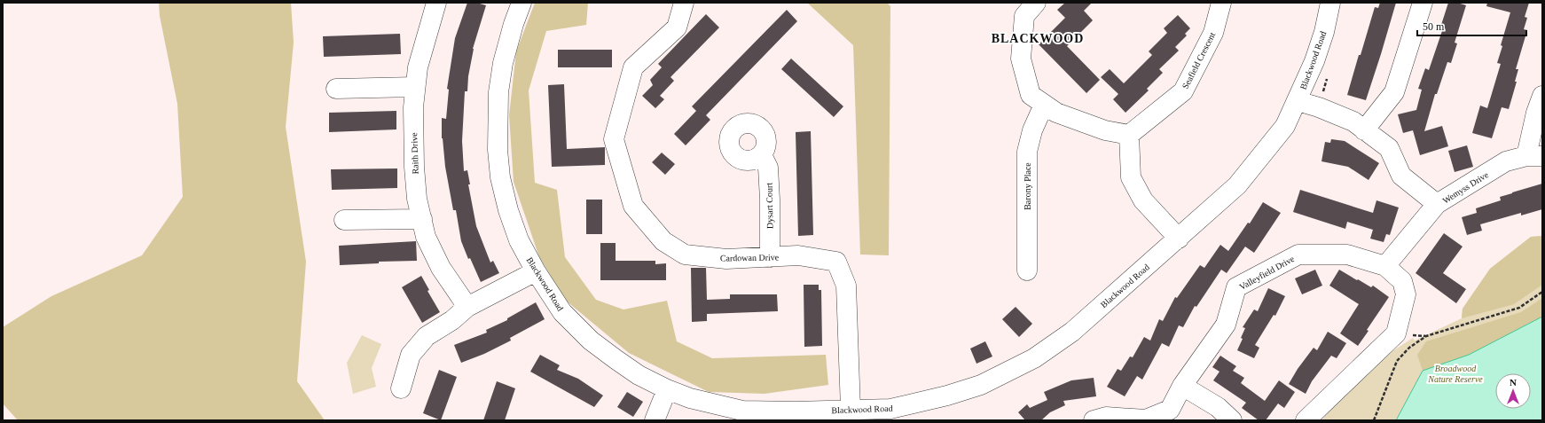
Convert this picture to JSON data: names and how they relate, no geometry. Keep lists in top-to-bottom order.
{
  "streets": {
    "street": [
      "Seafield Crescent",
      "Blackwood Road",
      "Raith Drive",
      "Barony Place",
      "Wemyss Drive",
      "Dysart Court",
      "Cardowan Drive",
      "Valleyfield Drive"
    ]
  },
  "crossings": [
    ["Blackwood Road", "Wemyss Drive"],
    ["Blackwood Road", "Cardowan Drive"],
    ["Dysart Court", "Cardowan Drive"]
  ],
  "districts": ["BLACKWOOD"],
  "parks": ["Broadwood Nature Reserve"],
  "scale_bar": "50 m",
  "north": "top"
}
